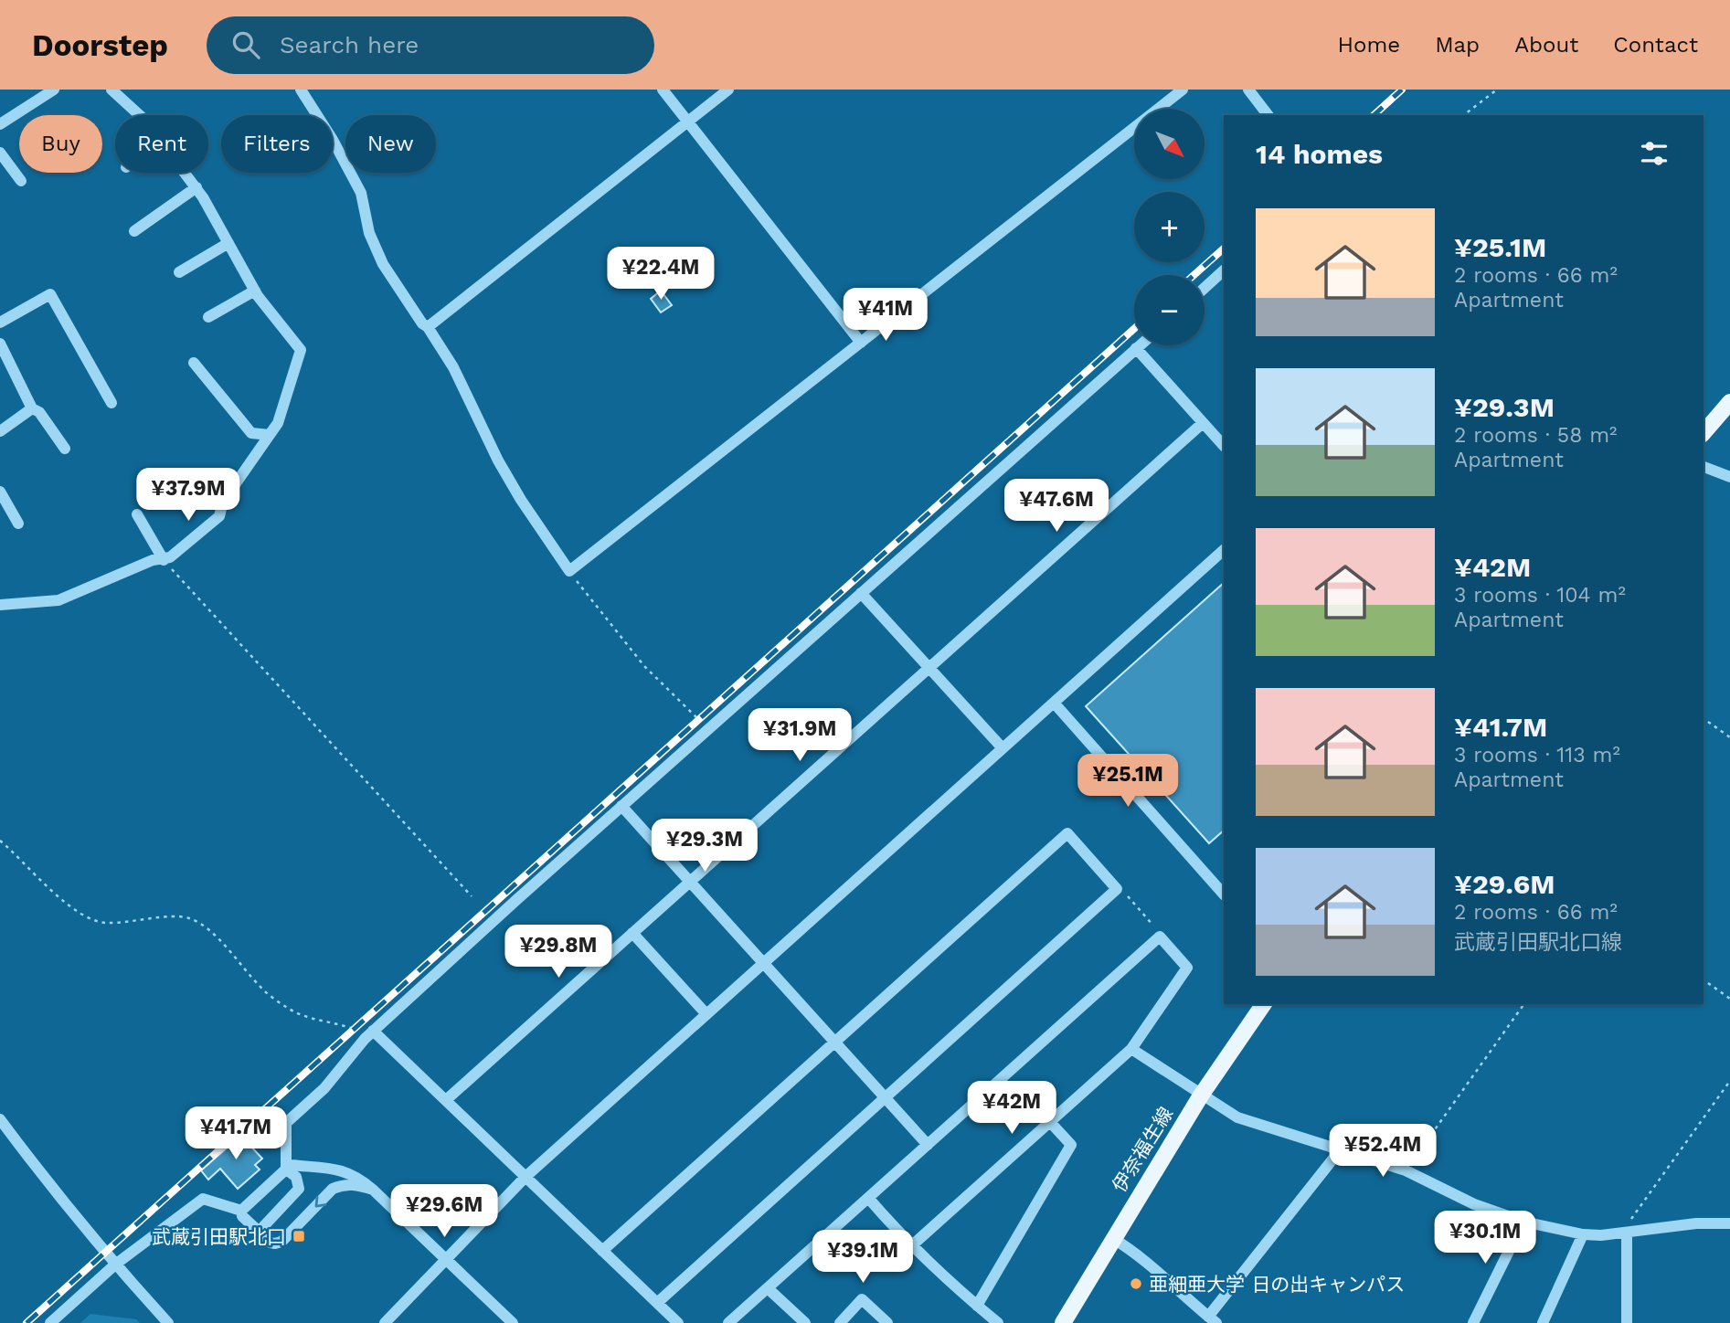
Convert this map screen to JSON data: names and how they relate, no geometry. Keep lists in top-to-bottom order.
{
  "streets": {
    "main road": ["伊奈福生線"]
  },
  "places": {
    "transit": ["武蔵引田駅北口"],
    "other": ["亜細亜大学 日の出キャンパス"]
  },
  "north": "bottom right",
  "page": {
    "header": "Doorstep",
    "search": "Search here",
    "nav": [
      "Home",
      "Map",
      "About",
      "Contact"
    ],
    "map_buttons": ["+", "−"],
    "chip": [
      "Buy",
      "Rent",
      "Filters",
      "New"
    ],
    "heading": "14 homes",
    "list": [
      {
        "name": "¥25.1M",
        "note": "2 rooms · 66 m² · Apartment"
      },
      {
        "name": "¥29.3M",
        "note": "2 rooms · 58 m² · Apartment"
      },
      {
        "name": "¥42M",
        "note": "3 rooms · 104 m² · Apartment"
      },
      {
        "name": "¥41.7M",
        "note": "3 rooms · 113 m² · Apartment"
      },
      {
        "name": "¥29.6M",
        "note": "2 rooms · 66 m² · 武蔵引田駅北口線"
      }
    ],
    "price": [
      "¥22.4M",
      "¥41M",
      "¥37.9M",
      "¥47.6M",
      "¥31.9M",
      "¥25.1M",
      "¥29.3M",
      "¥29.8M",
      "¥42M",
      "¥41.7M",
      "¥52.4M",
      "¥29.6M",
      "¥30.1M",
      "¥39.1M"
    ]
  }
}
